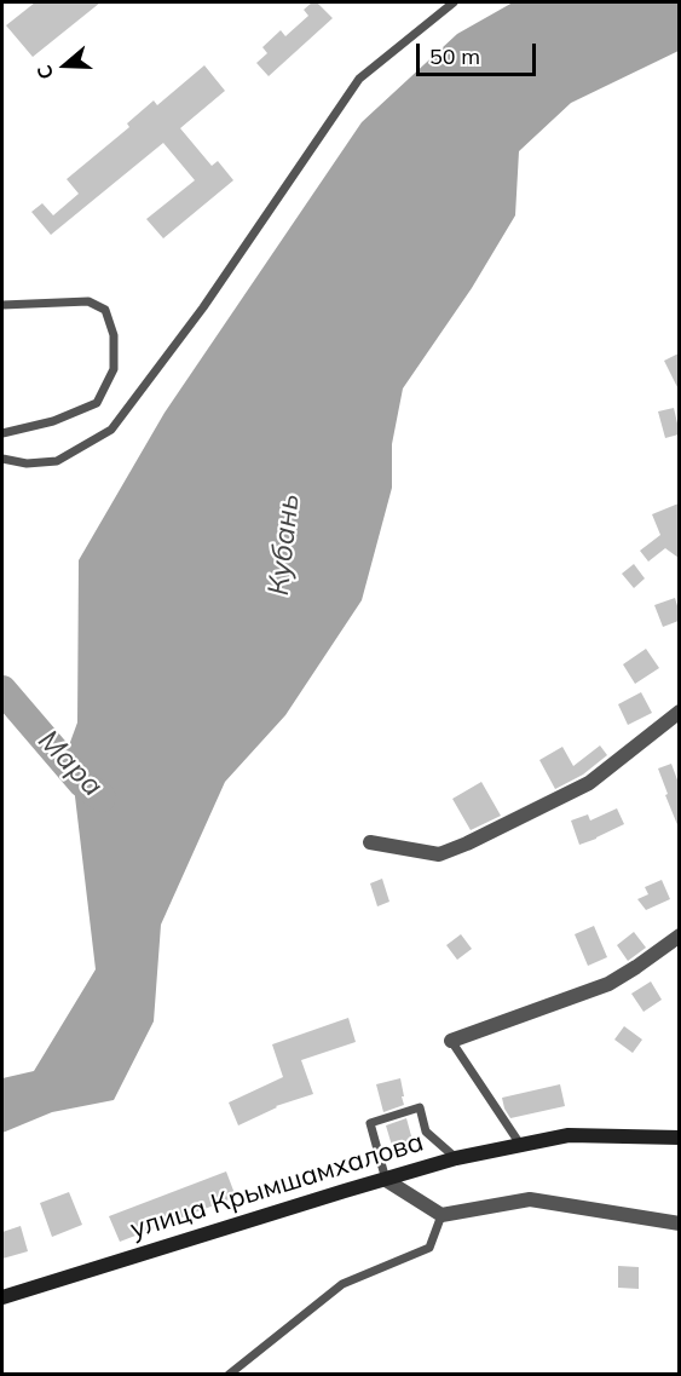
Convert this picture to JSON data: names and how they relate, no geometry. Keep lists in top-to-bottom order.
{
  "streets": {
    "main road": ["улица Крымшамхалова"]
  },
  "water": ["Кубань", "Мара"],
  "scale_bar": "50 m",
  "north": "left"
}
